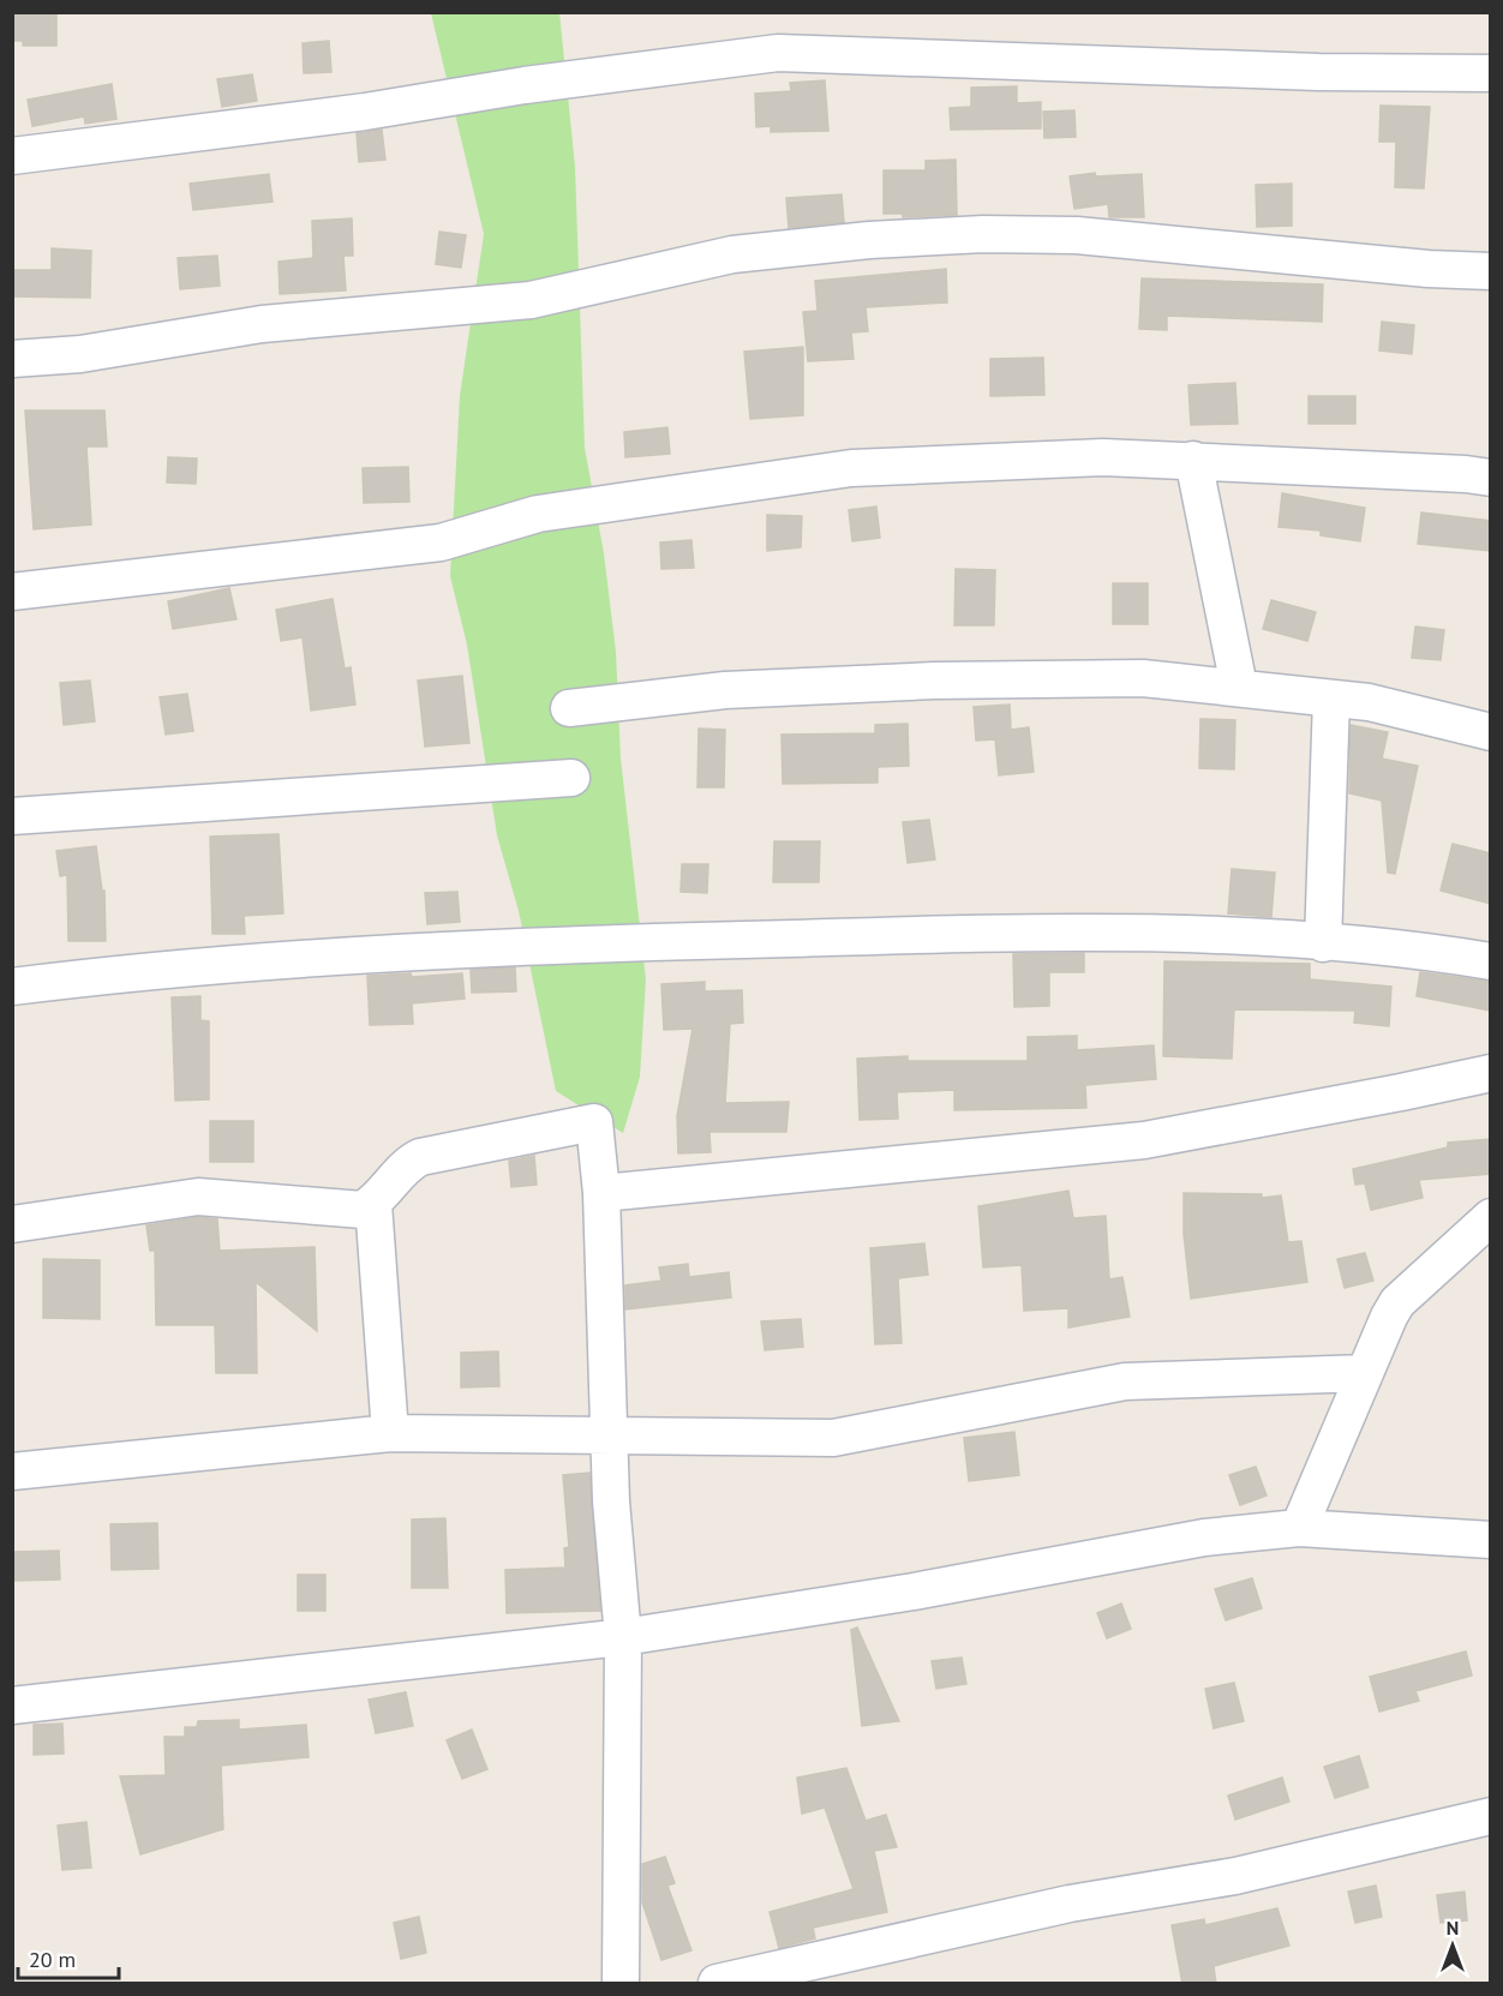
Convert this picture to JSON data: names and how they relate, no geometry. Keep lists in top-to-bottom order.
{
  "scale_bar": "20 m",
  "north": "top"
}
